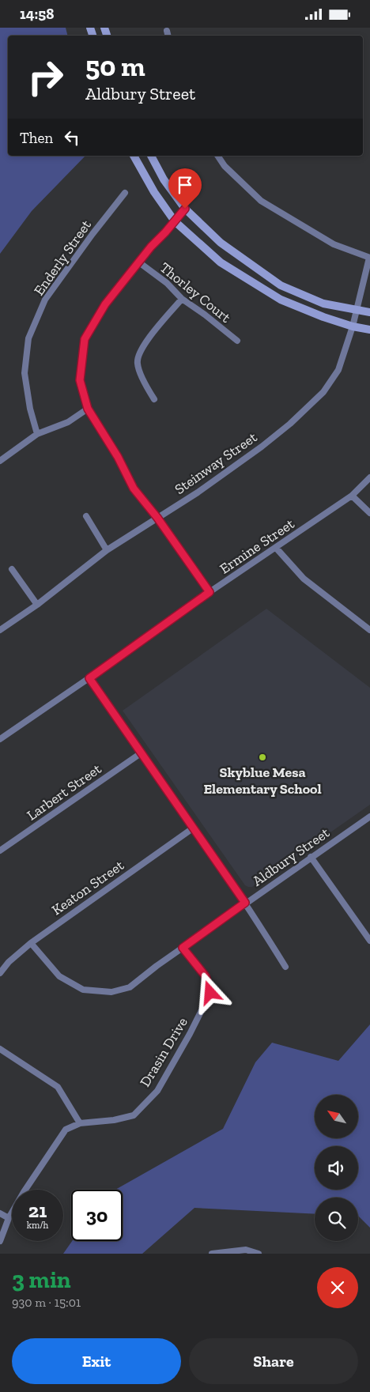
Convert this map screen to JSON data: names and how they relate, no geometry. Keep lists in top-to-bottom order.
{
  "streets": {
    "street": [
      "Enderly Street",
      "Thorley Court",
      "Steinway Street",
      "Ermine Street",
      "Larbert Street",
      "Aldbury Street",
      "Keaton Street",
      "Drasin Drive"
    ]
  },
  "crossings": [
    ["Aldbury Street", "Keaton Street"],
    ["Aldbury Street", "Drasin Drive"]
  ],
  "places": ["Skyblue Mesa Elementary School"],
  "north": "top left",
  "page": {
    "status": "14:58",
    "turn": ["50 m", "Aldbury Street"],
    "then": "Then",
    "speed": "21 km/h",
    "limit": "30",
    "heading": ["3 min", "930 m · 15:01"],
    "buttons": ["Exit", "Share"]
  }
}
